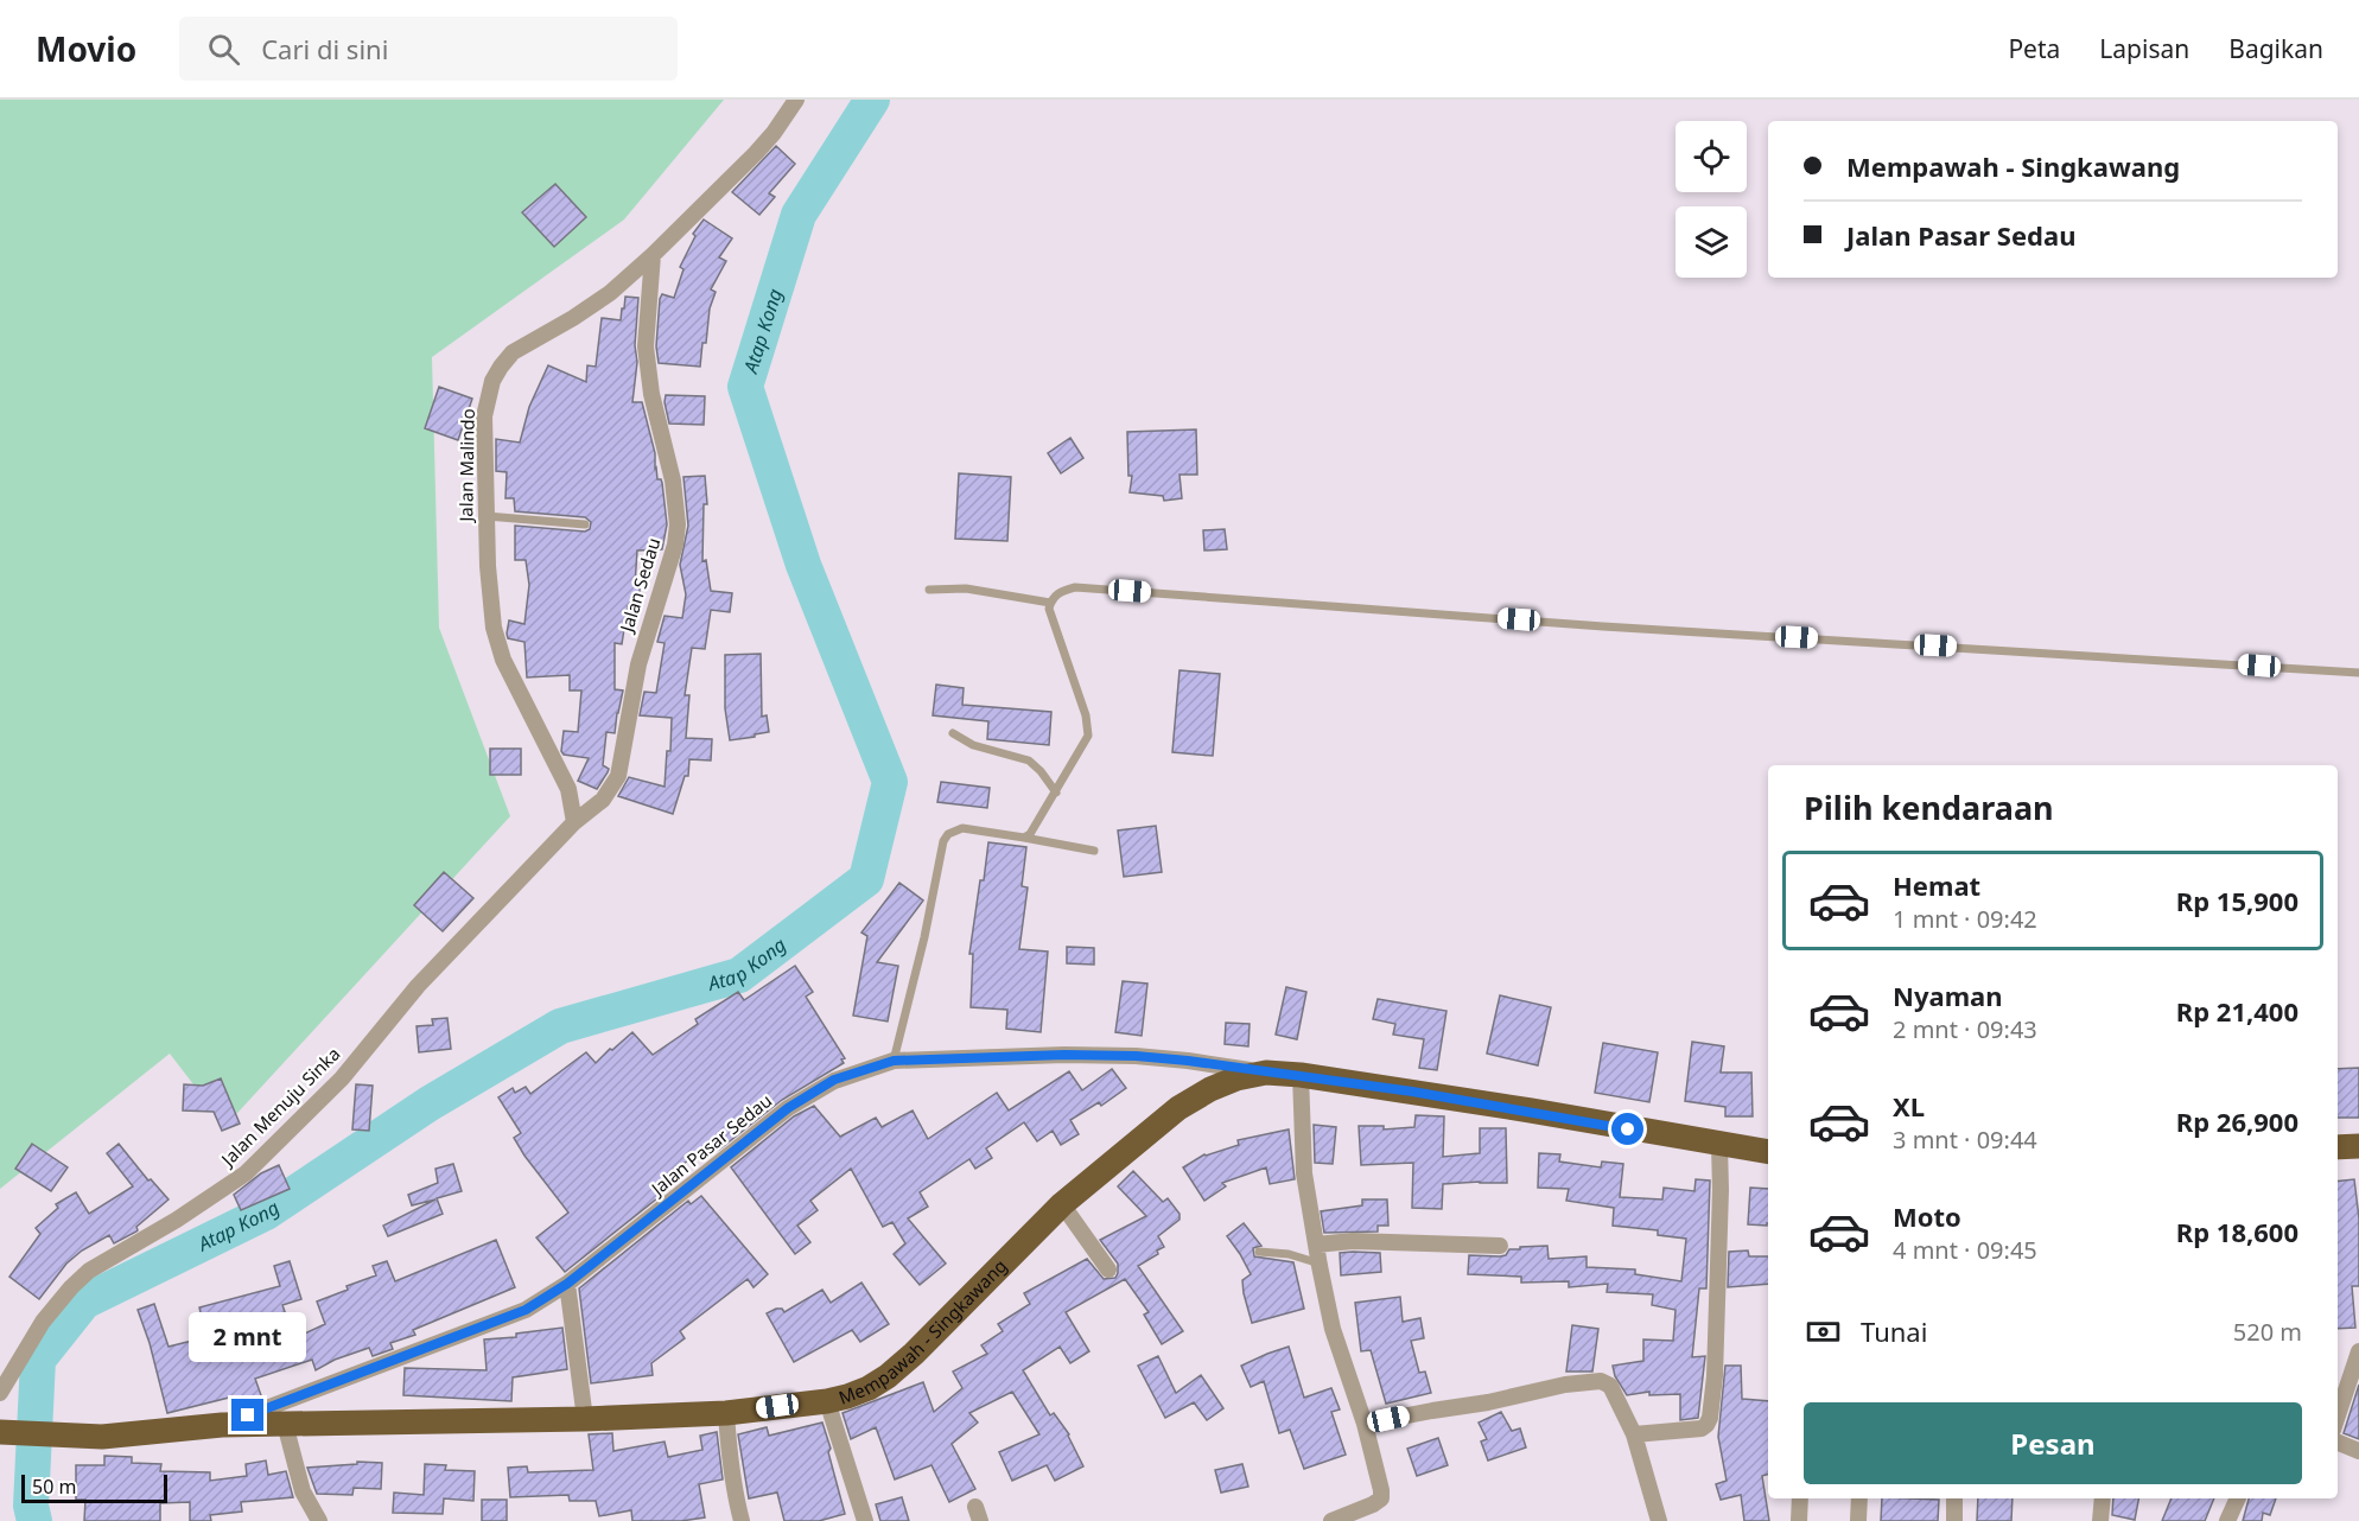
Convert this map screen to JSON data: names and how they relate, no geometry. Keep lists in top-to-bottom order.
{
  "streets": {
    "highway": ["Mempawah - Singkawang"],
    "street": [
      "Jalan Malindo",
      "Jalan Sedau",
      "Jalan Menuju Sinka",
      "Jalan Pasar Sedau"
    ]
  },
  "crossings": [
    ["Jalan Malindo", "Jalan Sedau"],
    ["Jalan Malindo", "Jalan Menuju Sinka"],
    ["Jalan Sedau", "Jalan Menuju Sinka"],
    ["Jalan Pasar Sedau", "Mempawah - Singkawang"]
  ],
  "water": ["Atap Kong"],
  "scale_bar": "50 m",
  "page": {
    "header": "Movio",
    "search": "Cari di sini",
    "nav": ["Peta", "Lapisan", "Bagikan"],
    "banner": ["Mempawah - Singkawang", "Jalan Pasar Sedau"],
    "heading": "Pilih kendaraan",
    "list": [
      {
        "name": "Hemat",
        "note": "1 mnt · 09:42",
        "value": "Rp 15,900"
      },
      {
        "name": "Nyaman",
        "note": "2 mnt · 09:43",
        "value": "Rp 21,400"
      },
      {
        "name": "XL",
        "note": "3 mnt · 09:44",
        "value": "Rp 26,900"
      },
      {
        "name": "Moto",
        "note": "4 mnt · 09:45",
        "value": "Rp 18,600"
      }
    ],
    "pay": ["Tunai", "520 m"],
    "bubble": "2 mnt",
    "buttons": "Pesan",
    "scale": "50 m"
  }
}
